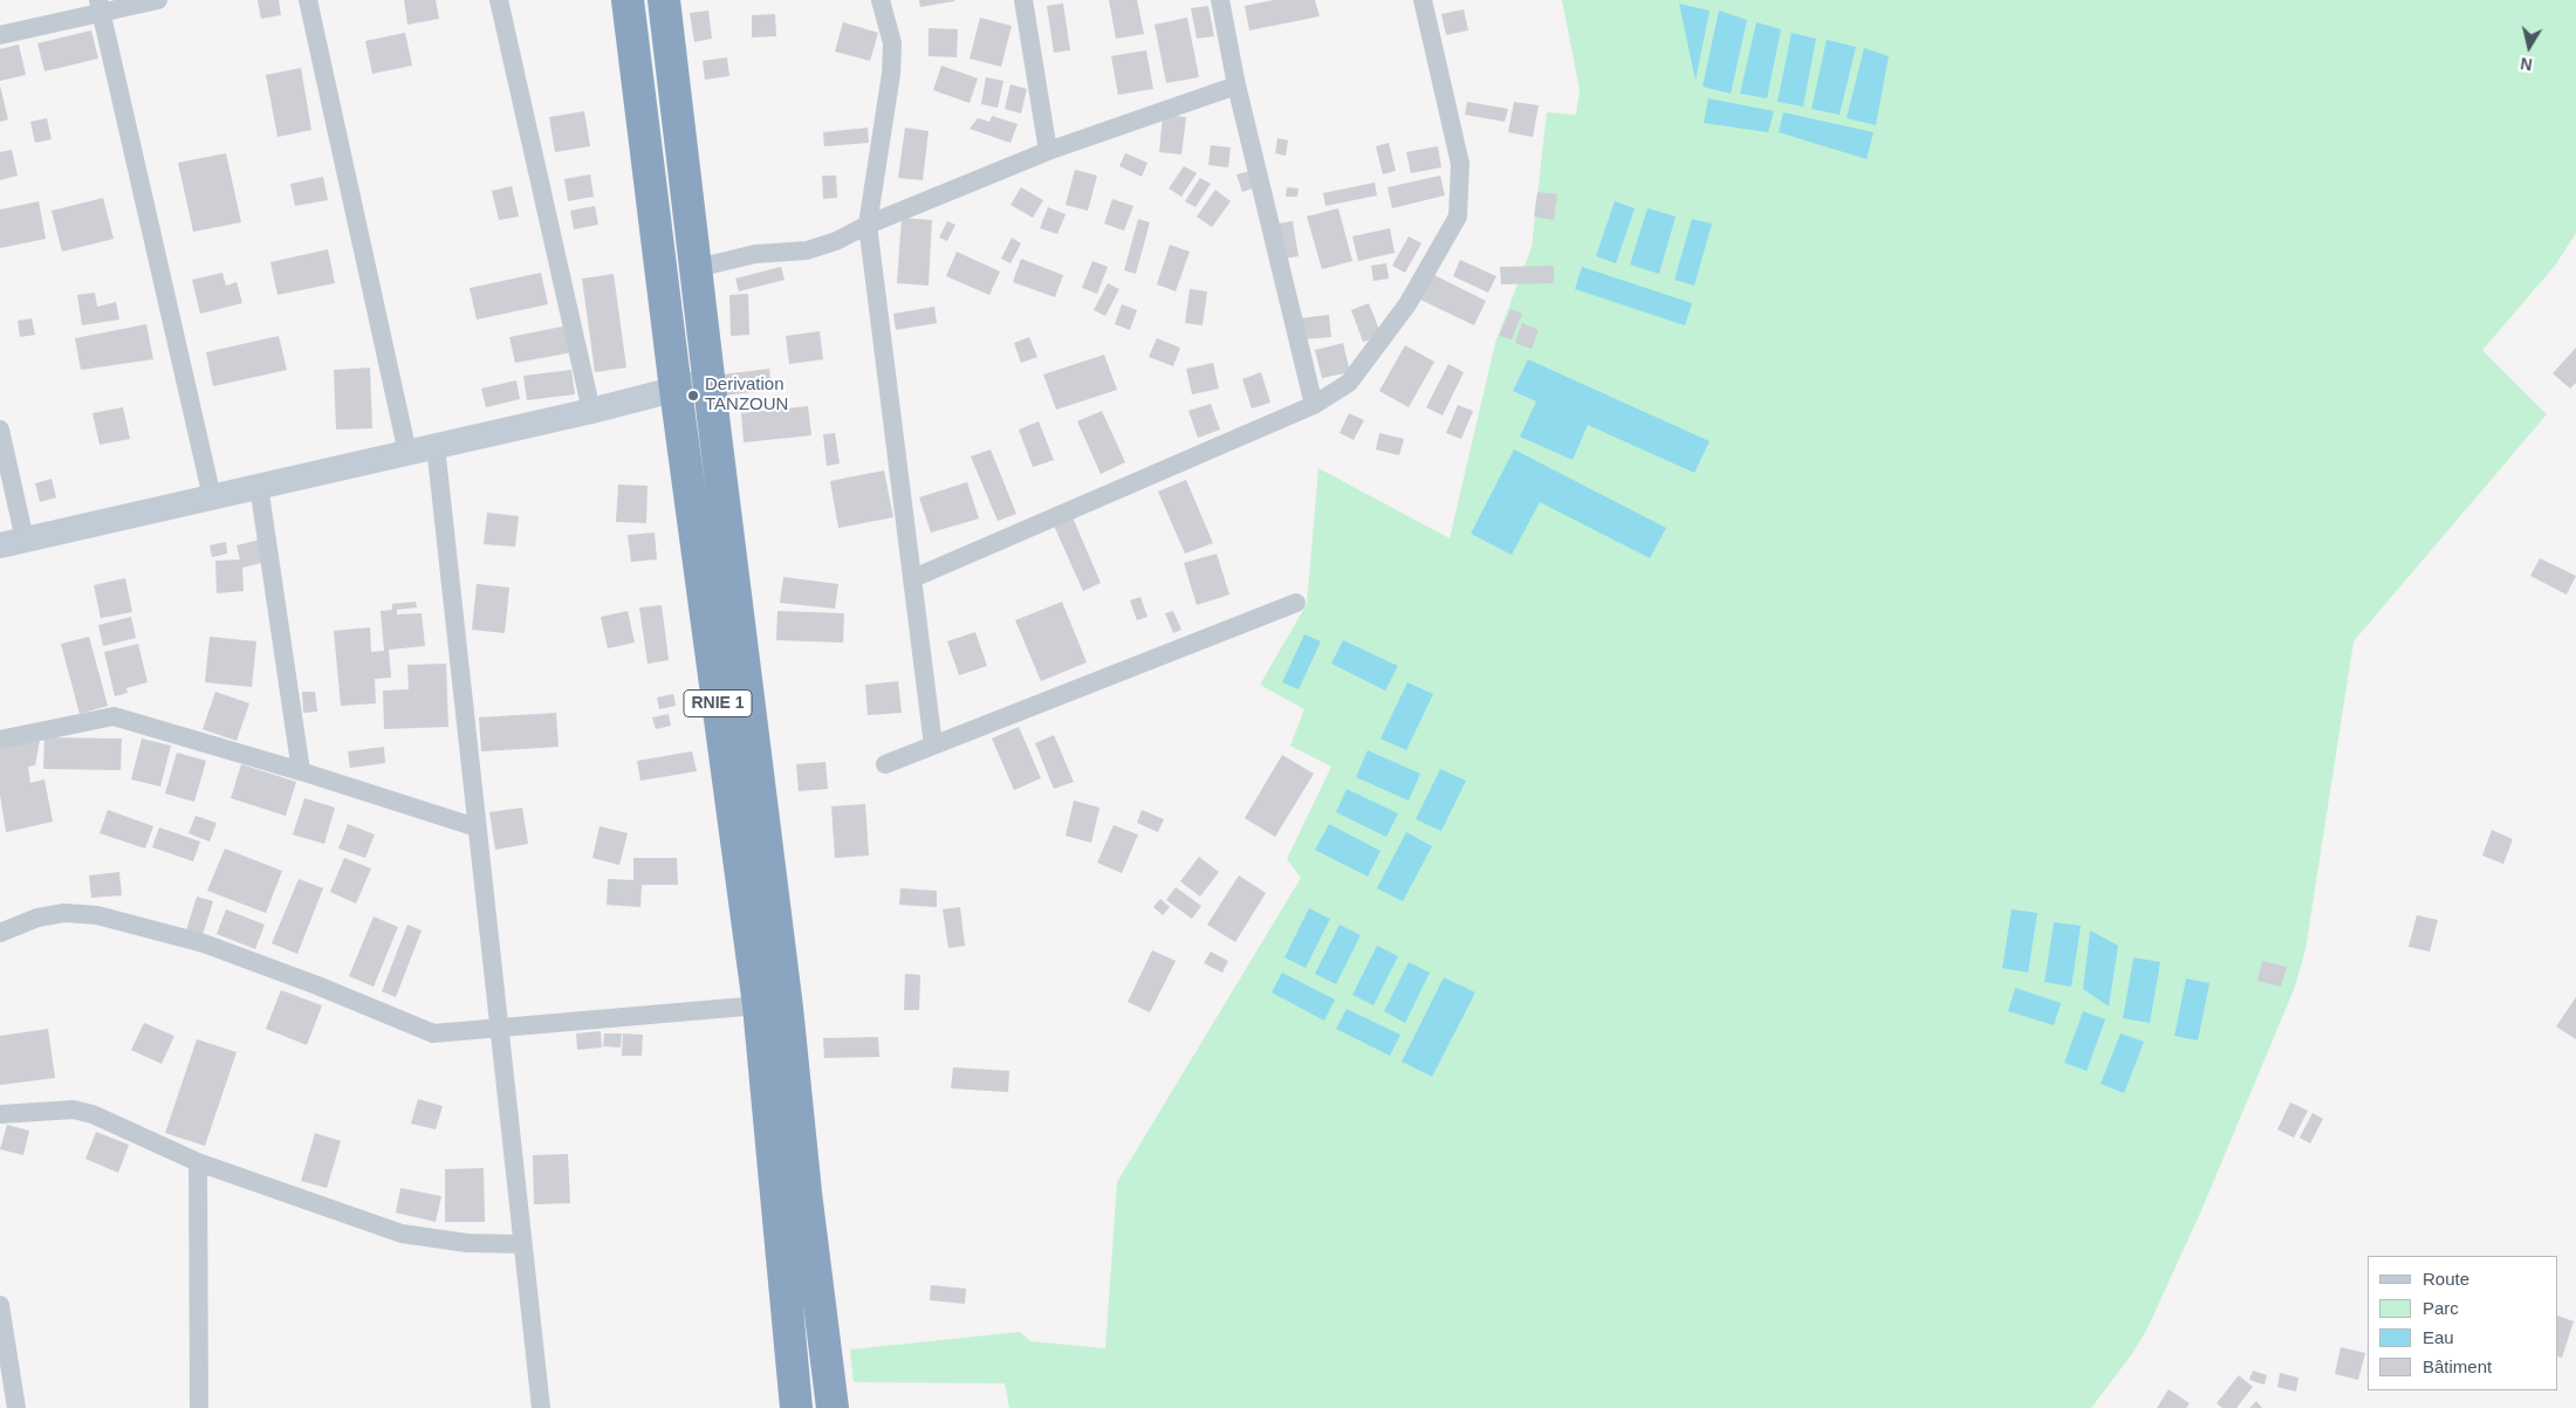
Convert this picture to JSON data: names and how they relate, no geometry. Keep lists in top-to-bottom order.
{
  "streets": {
    "highway": ["RNIE 1"]
  },
  "places": ["Derivation TANZOUN"],
  "legend": [
    "Route",
    "Parc",
    "Eau",
    "Bâtiment"
  ],
  "north": "bottom"
}
